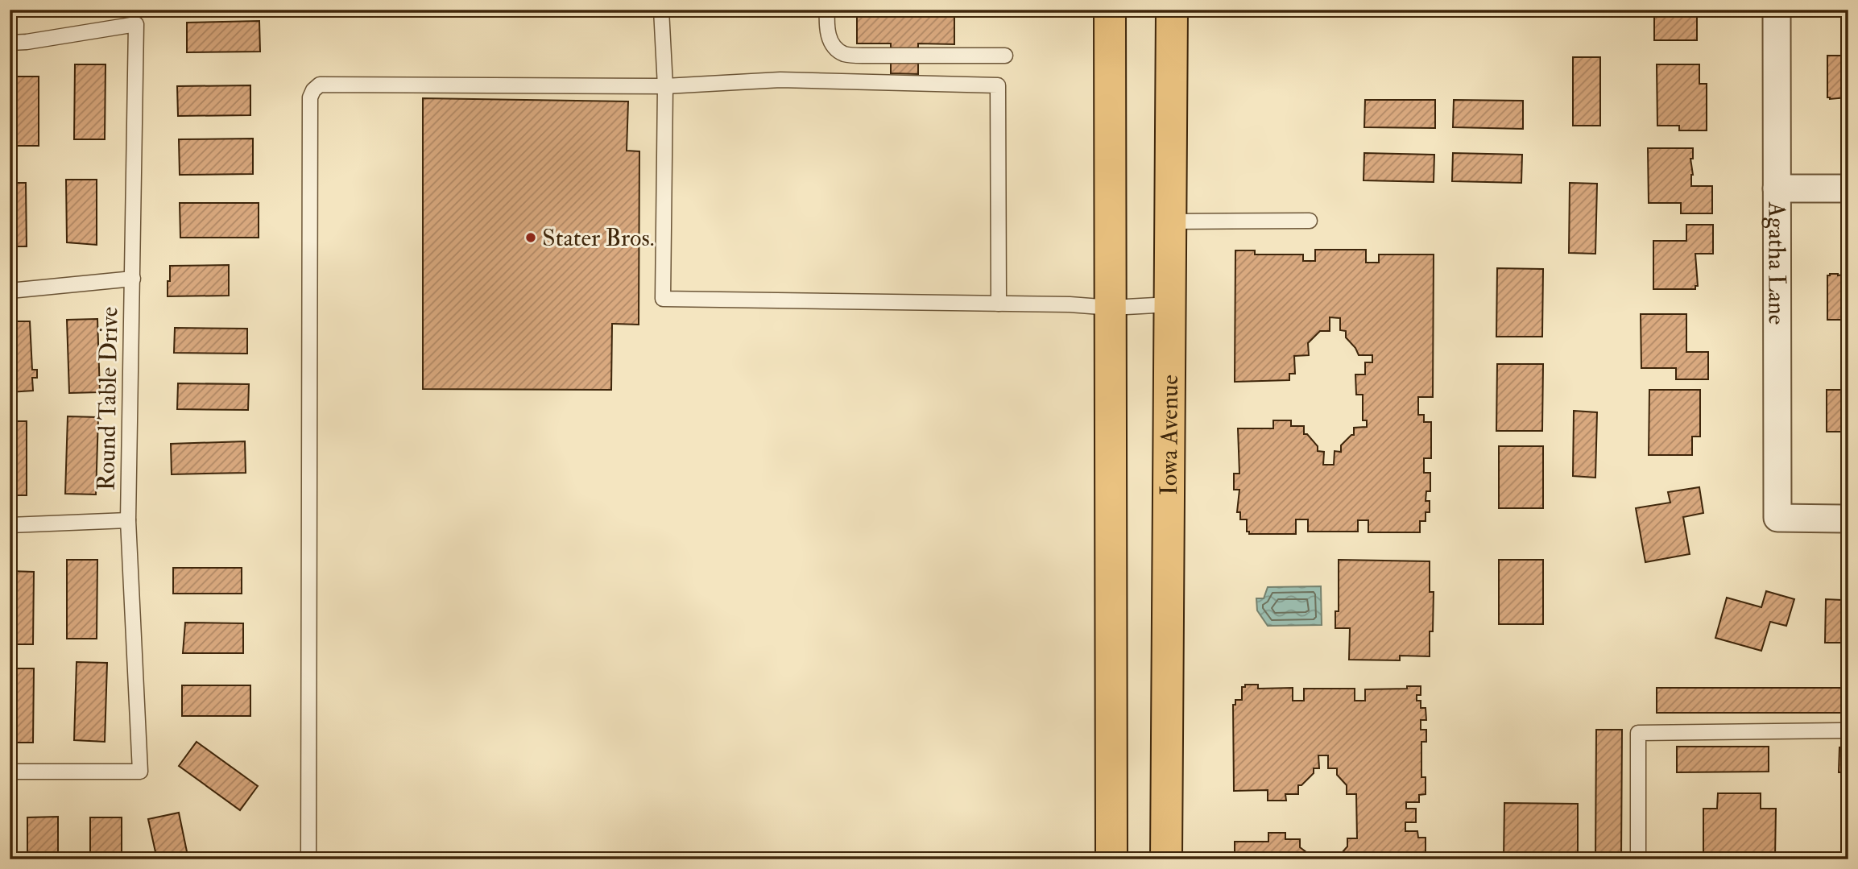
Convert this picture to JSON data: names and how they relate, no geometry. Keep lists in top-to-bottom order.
{
  "streets": {
    "main road": ["Iowa Avenue"],
    "street": ["Agatha Lane"],
    "lane": ["Round Table Drive"]
  },
  "places": ["Stater Bros."]
}
